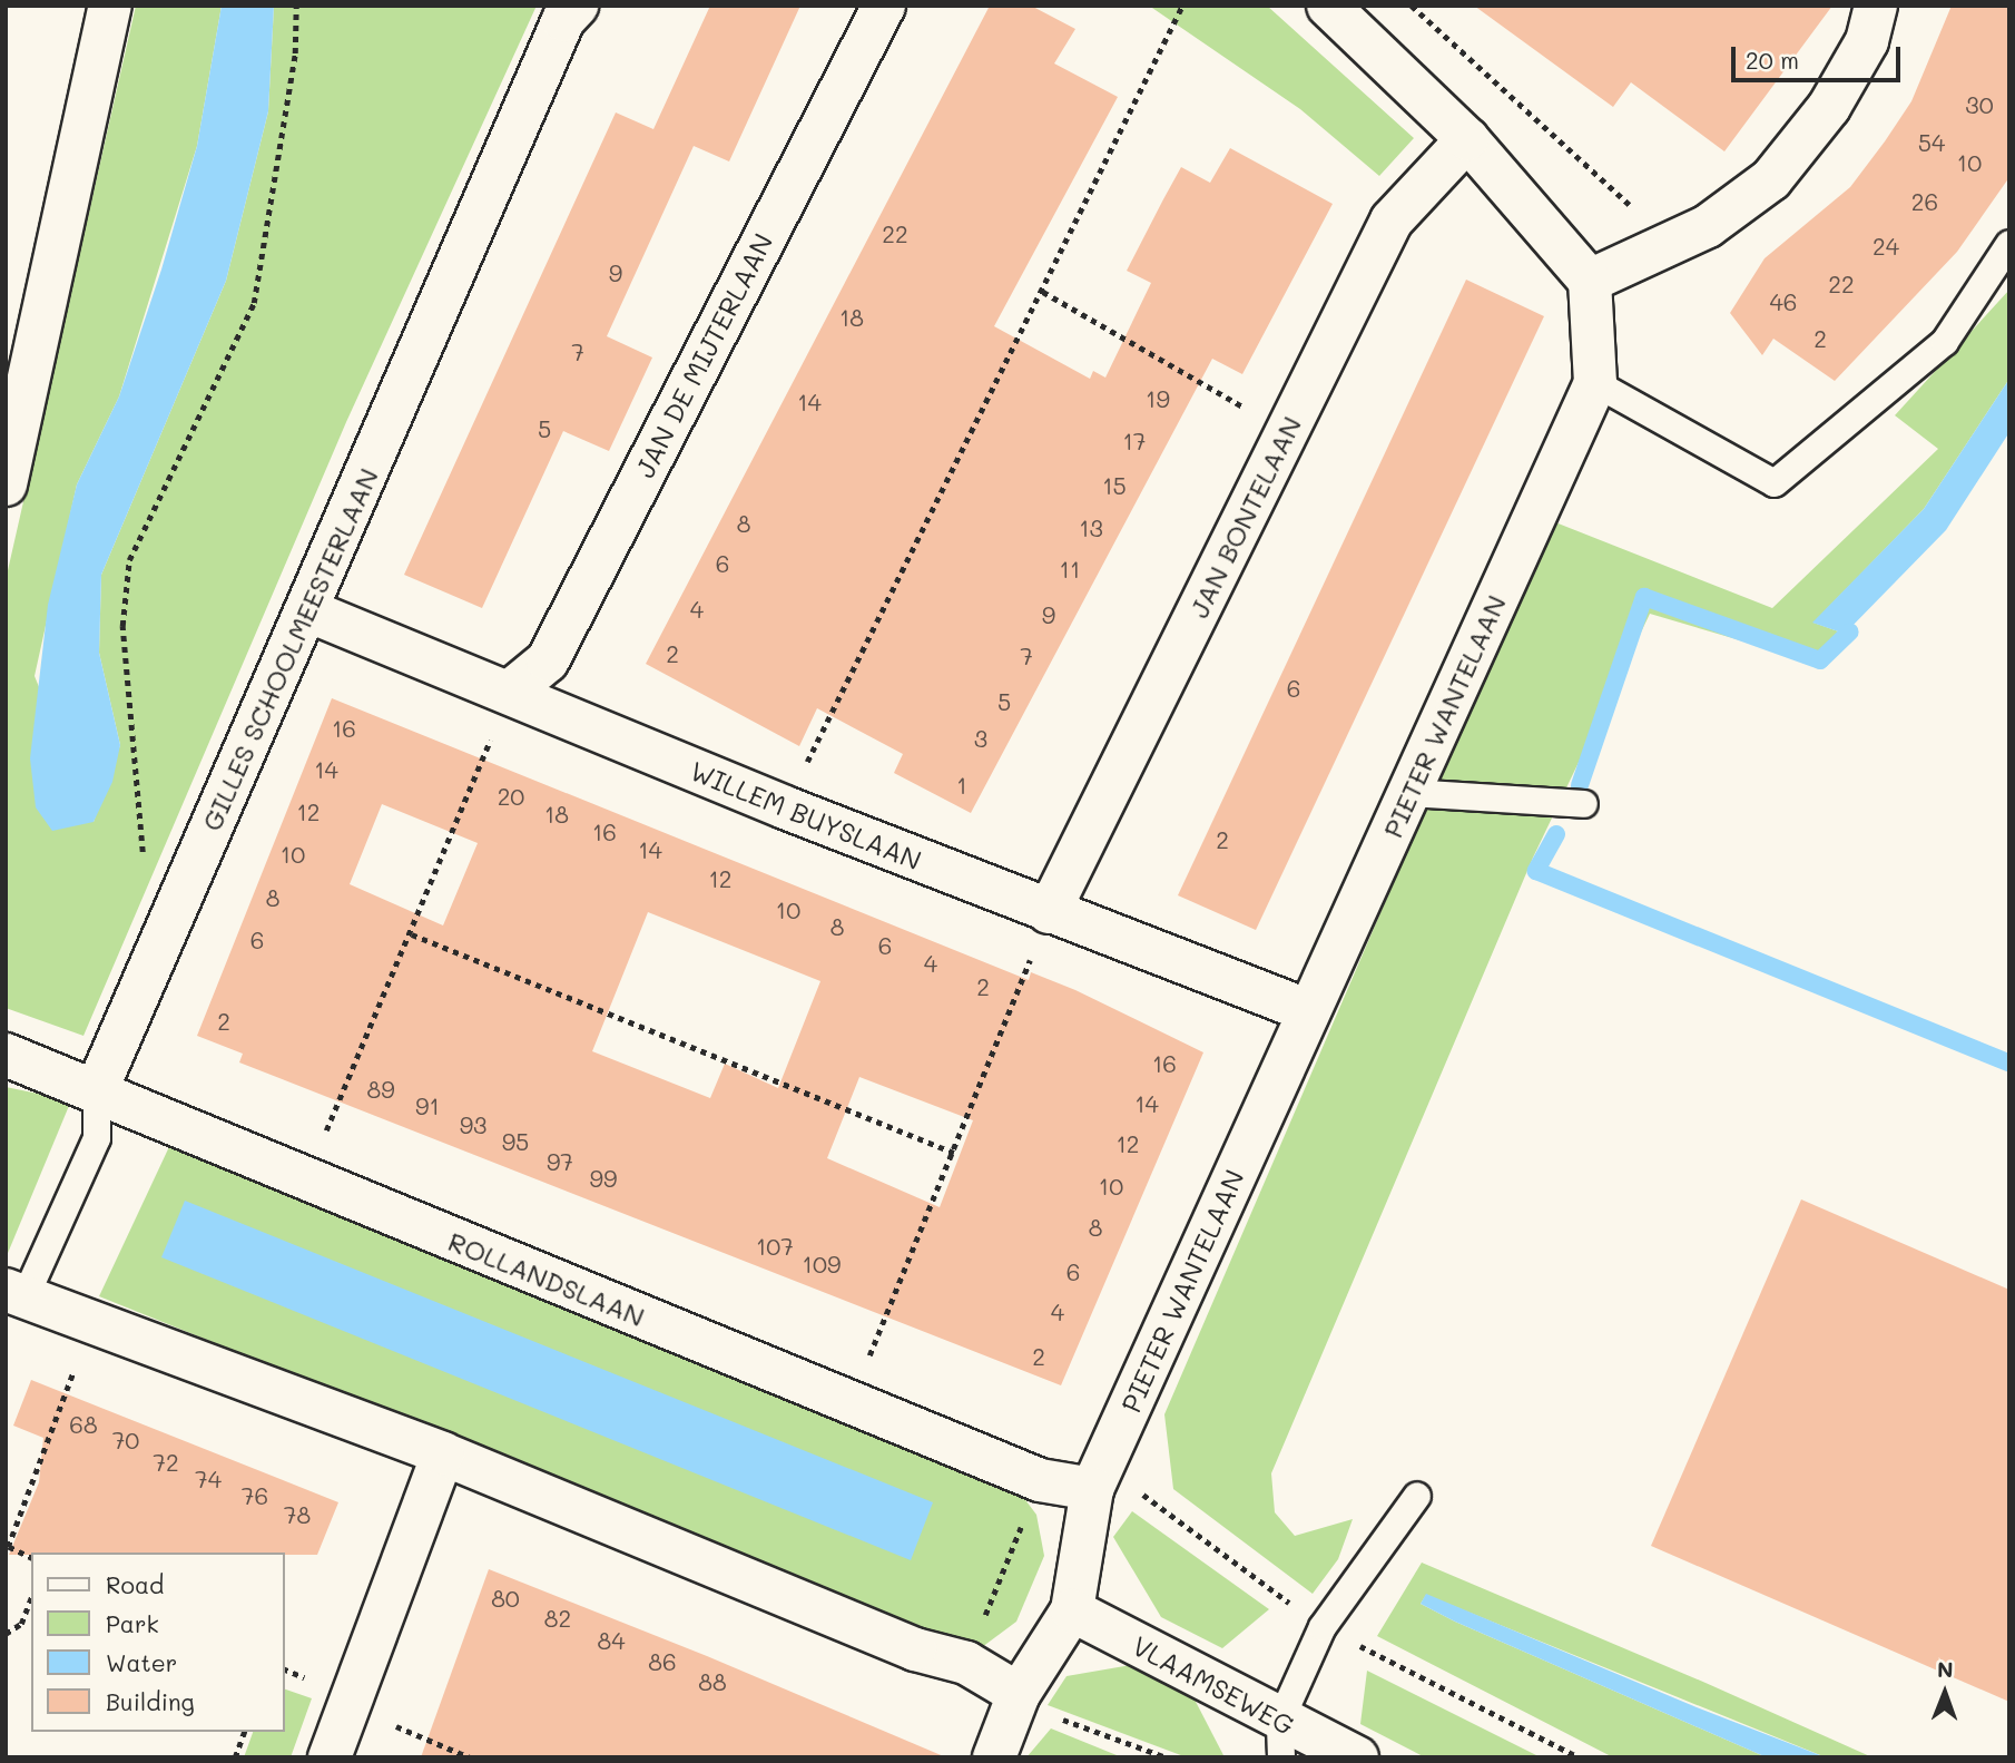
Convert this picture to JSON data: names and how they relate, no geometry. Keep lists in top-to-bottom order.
{
  "streets": {
    "street": [
      "JAN DE MIJTERLAAN",
      "JAN BONTELAAN",
      "GILLES SCHOOLMEESTERLAAN",
      "PIETER WANTELAAN",
      "WILLEM BUYSLAAN",
      "ROLLANDSLAAN",
      "VLAAMSEWEG"
    ]
  },
  "crossings": [
    ["JAN DE MIJTERLAAN", "WILLEM BUYSLAAN"],
    ["JAN BONTELAAN", "WILLEM BUYSLAAN"],
    ["GILLES SCHOOLMEESTERLAAN", "WILLEM BUYSLAAN"],
    ["GILLES SCHOOLMEESTERLAAN", "ROLLANDSLAAN"],
    ["PIETER WANTELAAN", "WILLEM BUYSLAAN"],
    ["PIETER WANTELAAN", "ROLLANDSLAAN"]
  ],
  "house_numbers": [
    "30",
    "54",
    "10",
    "26",
    "22",
    "24",
    "9",
    "22",
    "46",
    "18",
    "2",
    "7",
    "19",
    "14",
    "5",
    "17",
    "15",
    "8",
    "13",
    "6",
    "11",
    "4",
    "9",
    "2",
    "7",
    "6",
    "5",
    "16",
    "3",
    "14",
    "1",
    "20",
    "12",
    "18",
    "16",
    "2",
    "14",
    "10",
    "12",
    "8",
    "10",
    "8",
    "6",
    "6",
    "4",
    "2",
    "2",
    "16",
    "89",
    "14",
    "91",
    "93",
    "95",
    "12",
    "97",
    "99",
    "10",
    "8",
    "107",
    "109",
    "6",
    "4",
    "2",
    "68",
    "70",
    "72",
    "74",
    "76",
    "78",
    "80",
    "82",
    "84",
    "86",
    "88"
  ],
  "legend": [
    "Road",
    "Park",
    "Water",
    "Building"
  ],
  "scale_bar": "20 m",
  "north": "top"
}
